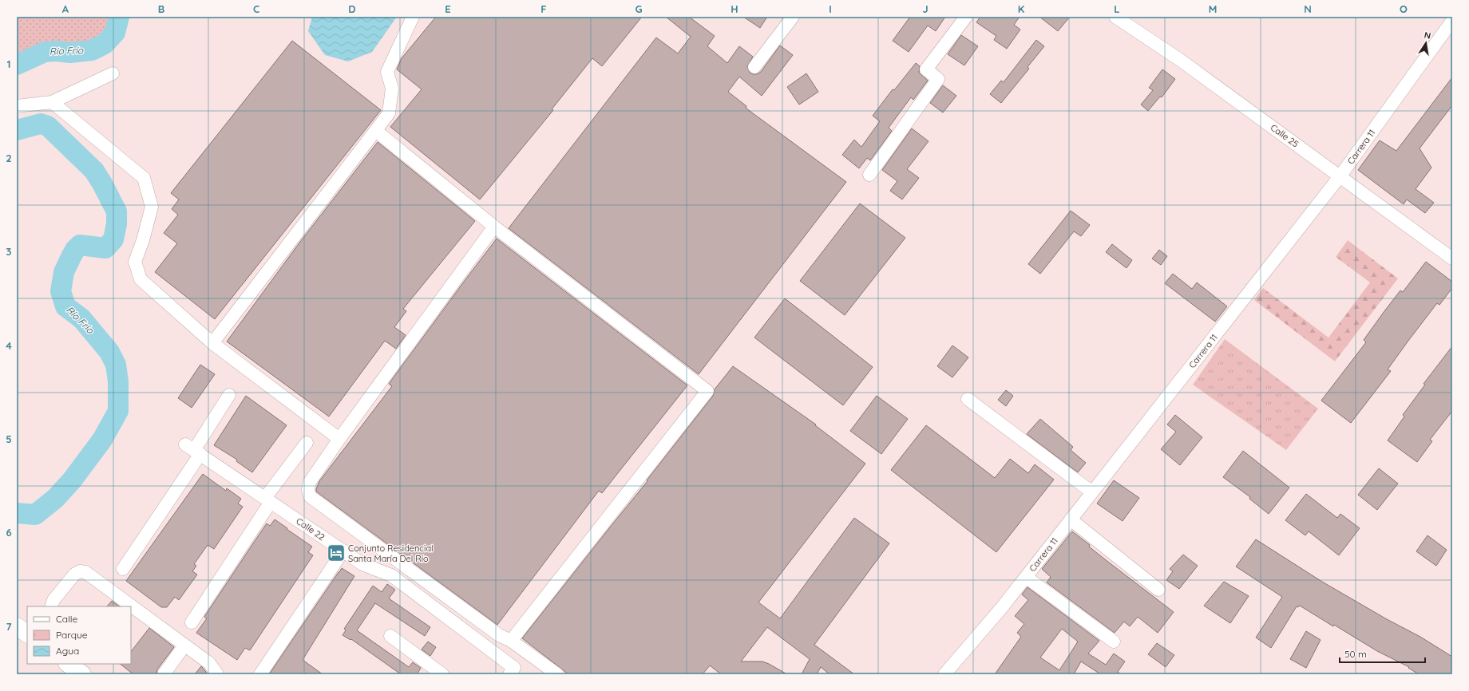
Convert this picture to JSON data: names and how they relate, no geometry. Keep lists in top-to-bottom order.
{
  "streets": {
    "street": ["Calle 25", "Carrera 11", "Calle 22"]
  },
  "crossings": [
    ["Calle 25", "Carrera 11"]
  ],
  "water": ["Río Frío"],
  "places": {
    "hotel": ["Conjunto Residencial Santa María Del Río"]
  },
  "legend": ["Calle", "Parque", "Agua"],
  "scale_bar": "50 m",
  "north": "top",
  "grid": {
    "columns": [
      "A",
      "B",
      "C",
      "D",
      "E",
      "F",
      "G",
      "H",
      "I",
      "J",
      "K",
      "L",
      "M",
      "N",
      "O"
    ],
    "rows": [
      "1",
      "2",
      "3",
      "4",
      "5",
      "6",
      "7"
    ]
  }
}
